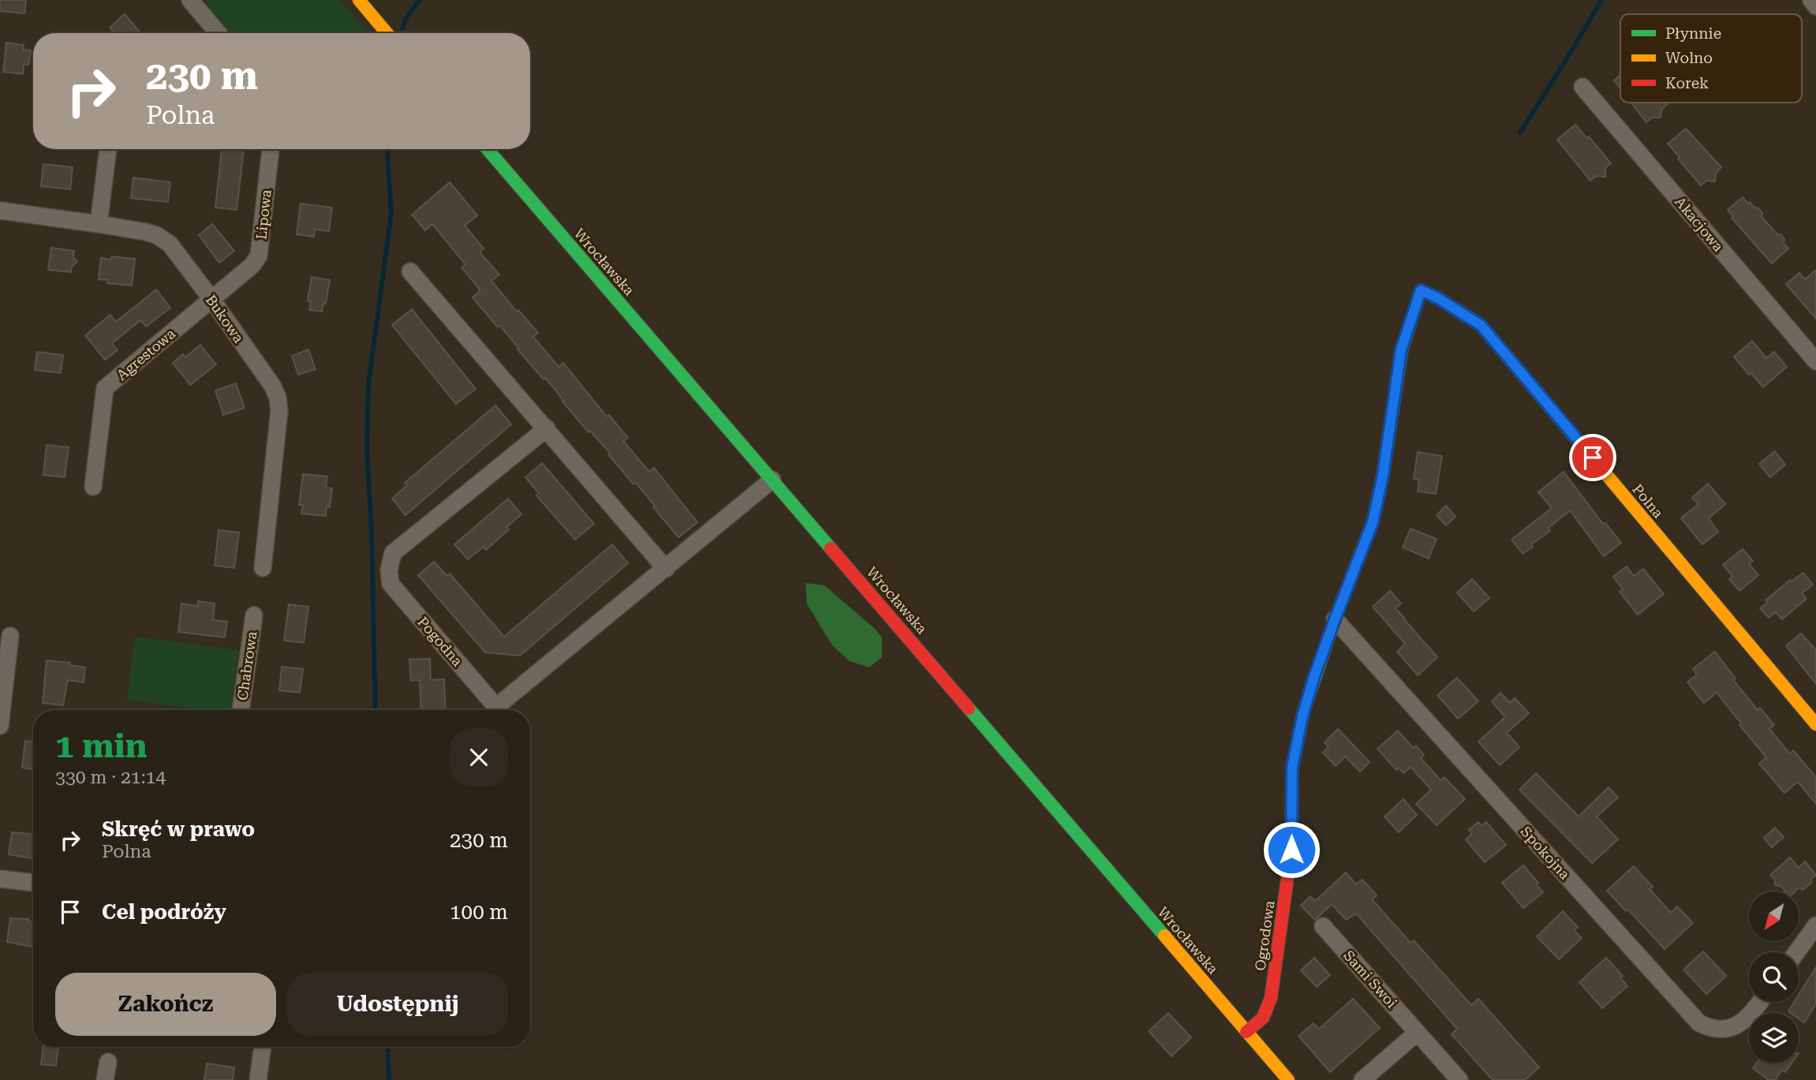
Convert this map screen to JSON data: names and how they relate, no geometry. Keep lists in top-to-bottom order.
{
  "streets": {
    "street": [
      "Lipowa",
      "Akacjowa",
      "Wrocławska",
      "Bukowa",
      "Agrestowa",
      "Polna",
      "Pogodna",
      "Chabrowa",
      "Spokojna",
      "Ogrodowa",
      "Sami Swoi"
    ]
  },
  "crossings": [
    ["Lipowa", "Bukowa"],
    ["Lipowa", "Agrestowa"],
    ["Wrocławska", "Pogodna"],
    ["Wrocławska", "Ogrodowa"],
    ["Bukowa", "Agrestowa"],
    ["Polna", "Ogrodowa"],
    ["Spokojna", "Ogrodowa"]
  ],
  "legend": ["Płynnie", "Wolno", "Korek"],
  "north": "bottom left",
  "page": {
    "turn": ["230 m", "Polna"],
    "heading": ["1 min", "330 m · 21:14"],
    "list": [
      {
        "name": "Skręć w prawo",
        "note": "Polna",
        "value": "230 m"
      },
      {
        "name": "Cel podróży",
        "value": "100 m"
      }
    ],
    "buttons": ["Zakończ", "Udostępnij"]
  }
}
